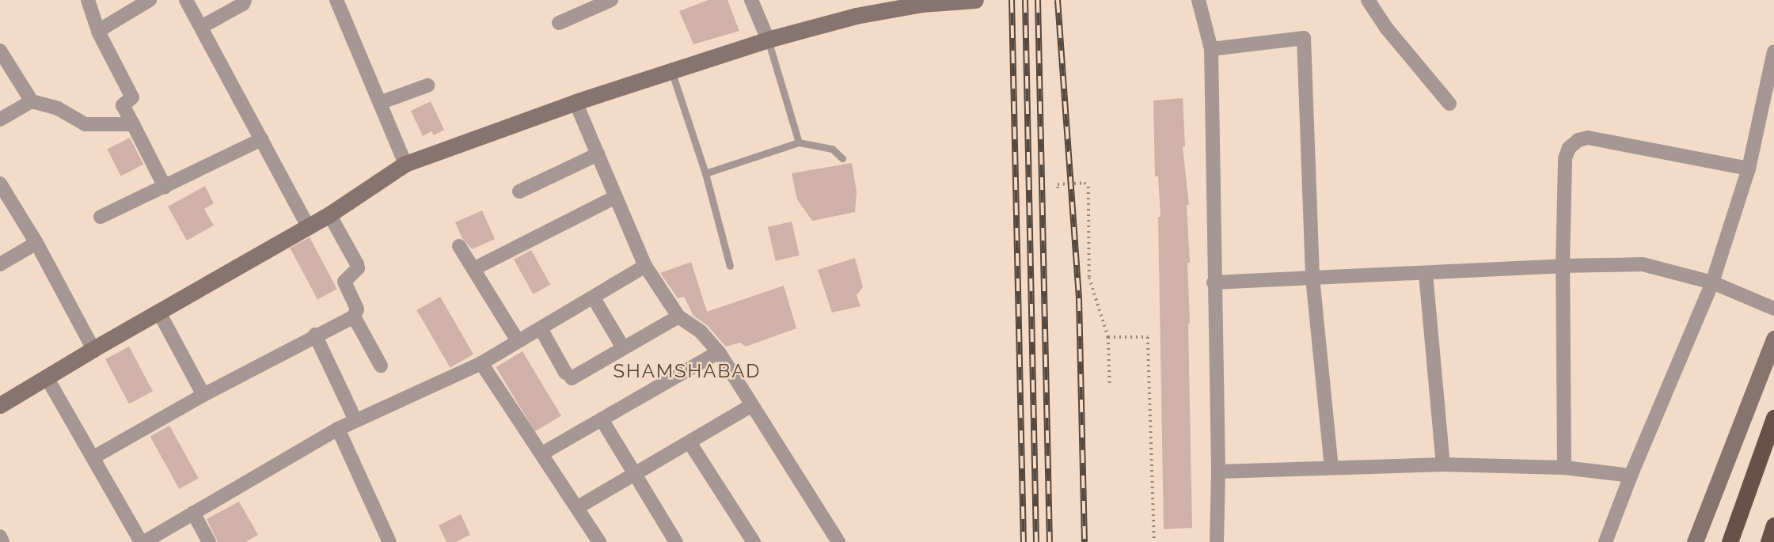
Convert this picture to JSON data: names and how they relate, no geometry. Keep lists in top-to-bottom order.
{
  "districts": ["SHAMSHABAD"]
}
